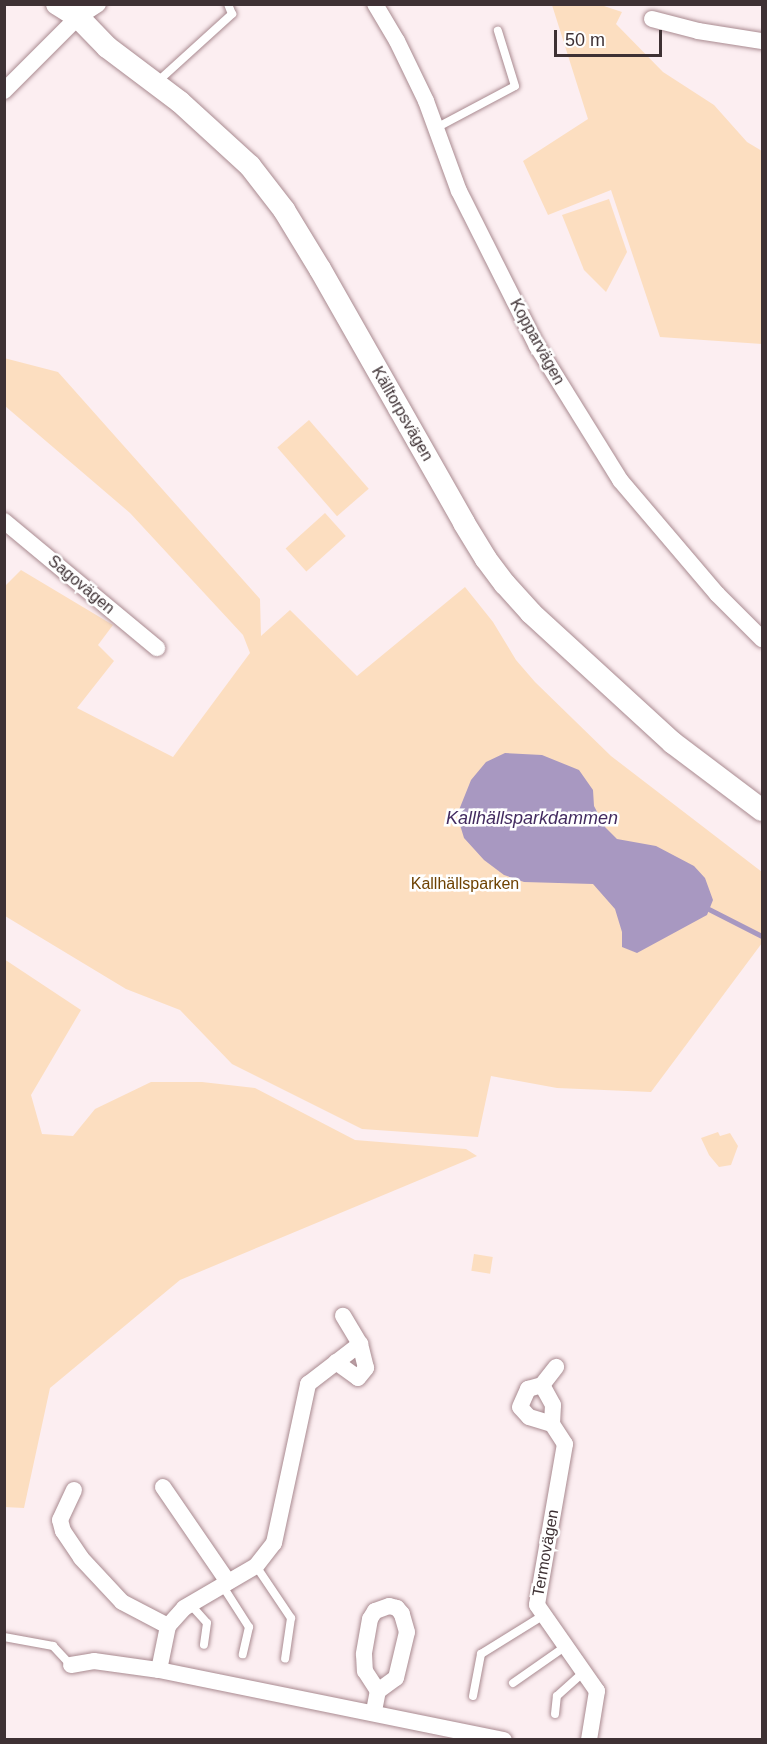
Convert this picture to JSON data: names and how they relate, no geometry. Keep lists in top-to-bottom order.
{
  "streets": {
    "street": [
      "Kopparvägen",
      "Källtorpsvägen",
      "Sagovägen",
      "Termovägen"
    ]
  },
  "water": ["Kallhällsparkdammen"],
  "parks": ["Kallhällsparken"],
  "scale_bar": "50 m"
}
